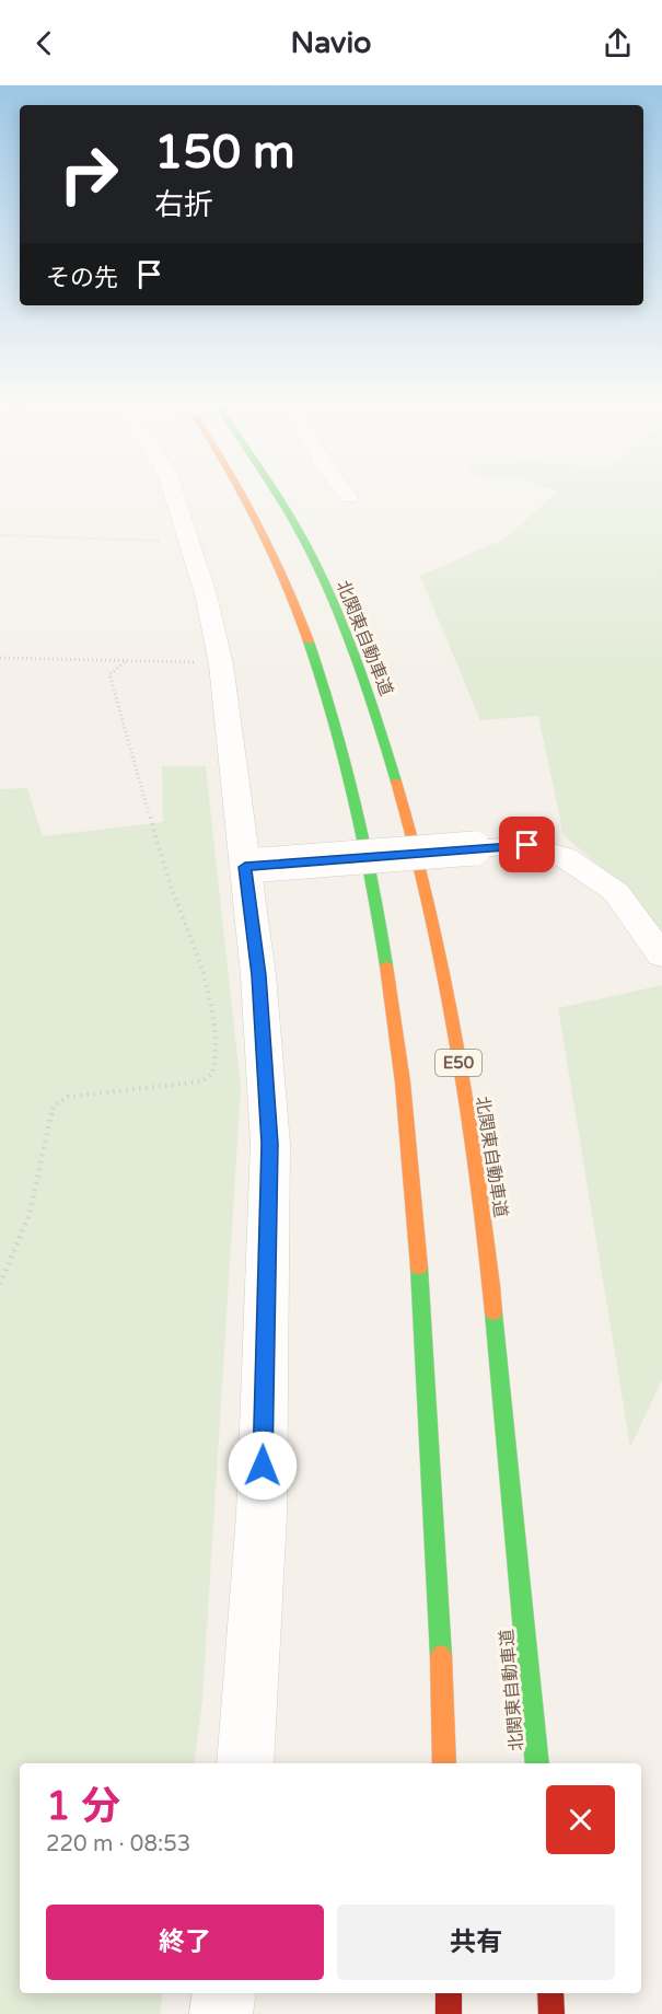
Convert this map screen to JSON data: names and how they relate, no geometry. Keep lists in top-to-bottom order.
{
  "streets": {
    "highway": ["北関東自動車道", "E50"]
  },
  "page": {
    "header": "Navio",
    "turn": ["150 m", "右折"],
    "then": "その先",
    "heading": ["1 分", "220 m · 08:53"],
    "buttons": ["終了", "共有"]
  }
}
